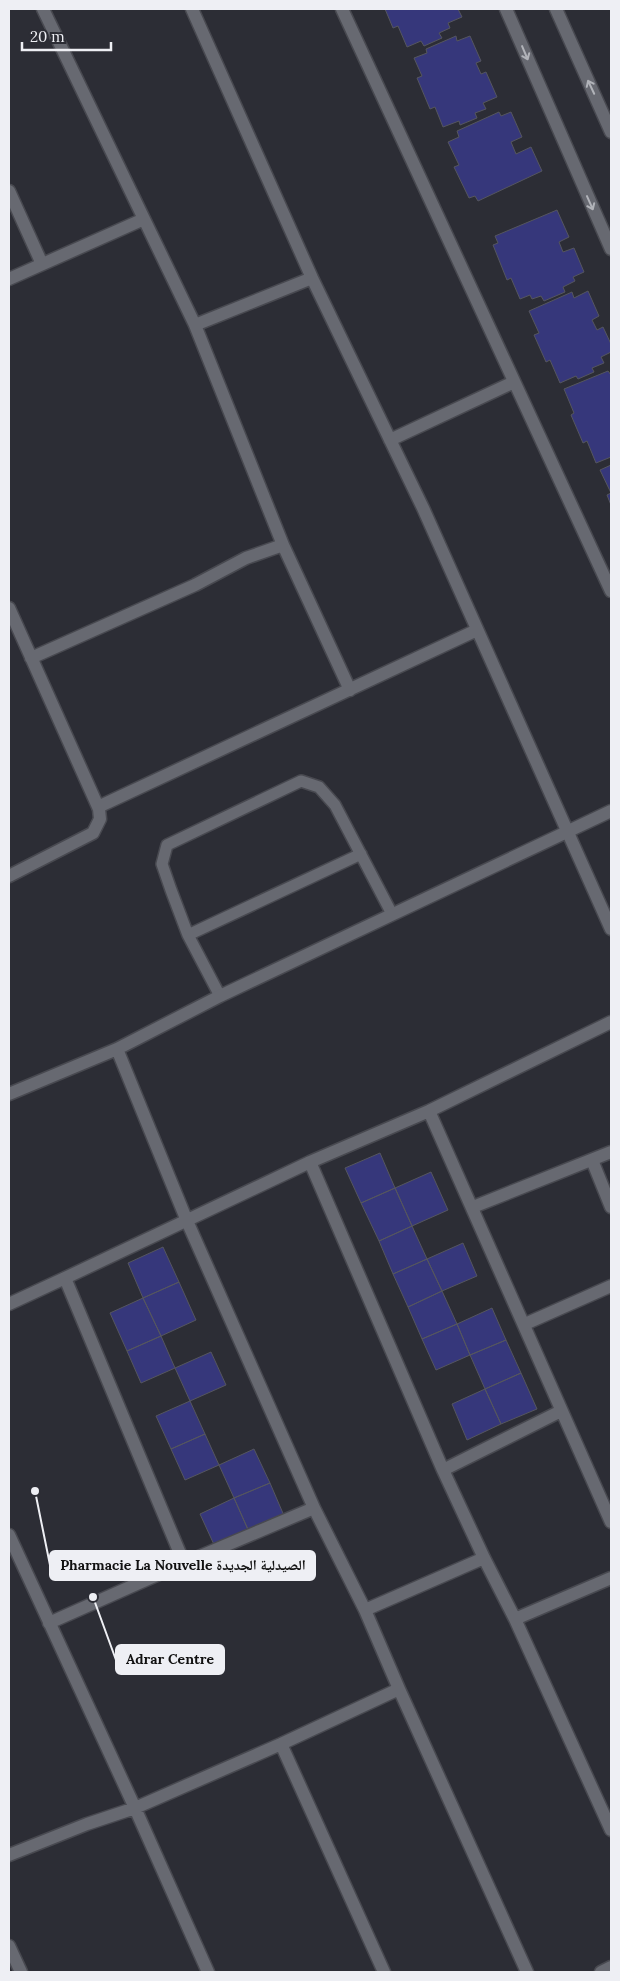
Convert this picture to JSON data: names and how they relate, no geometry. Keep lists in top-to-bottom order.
{
  "places": ["Pharmacie La Nouvelle الصيدلية الجديدة", "Adrar Centre"],
  "scale_bar": "20 m"
}
